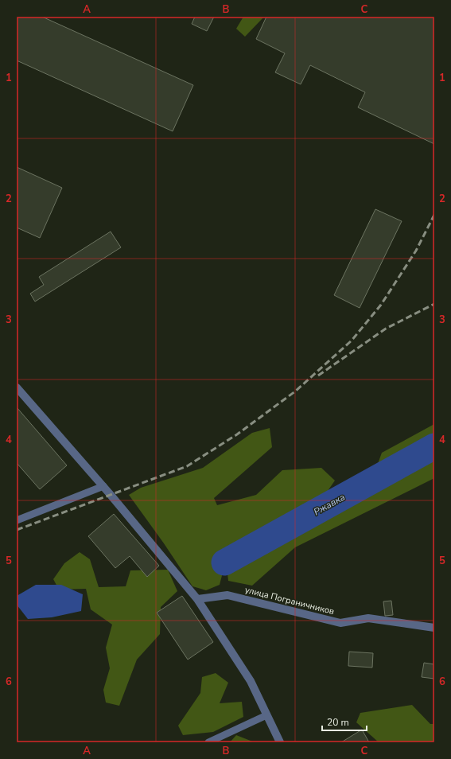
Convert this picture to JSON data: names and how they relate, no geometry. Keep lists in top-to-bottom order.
{
  "streets": {
    "street": ["улица Пограничников"]
  },
  "water": ["Ржавка"],
  "scale_bar": "20 m",
  "grid": {
    "columns": ["A", "B", "C"],
    "rows": [
      "1",
      "2",
      "3",
      "4",
      "5",
      "6"
    ]
  }
}
